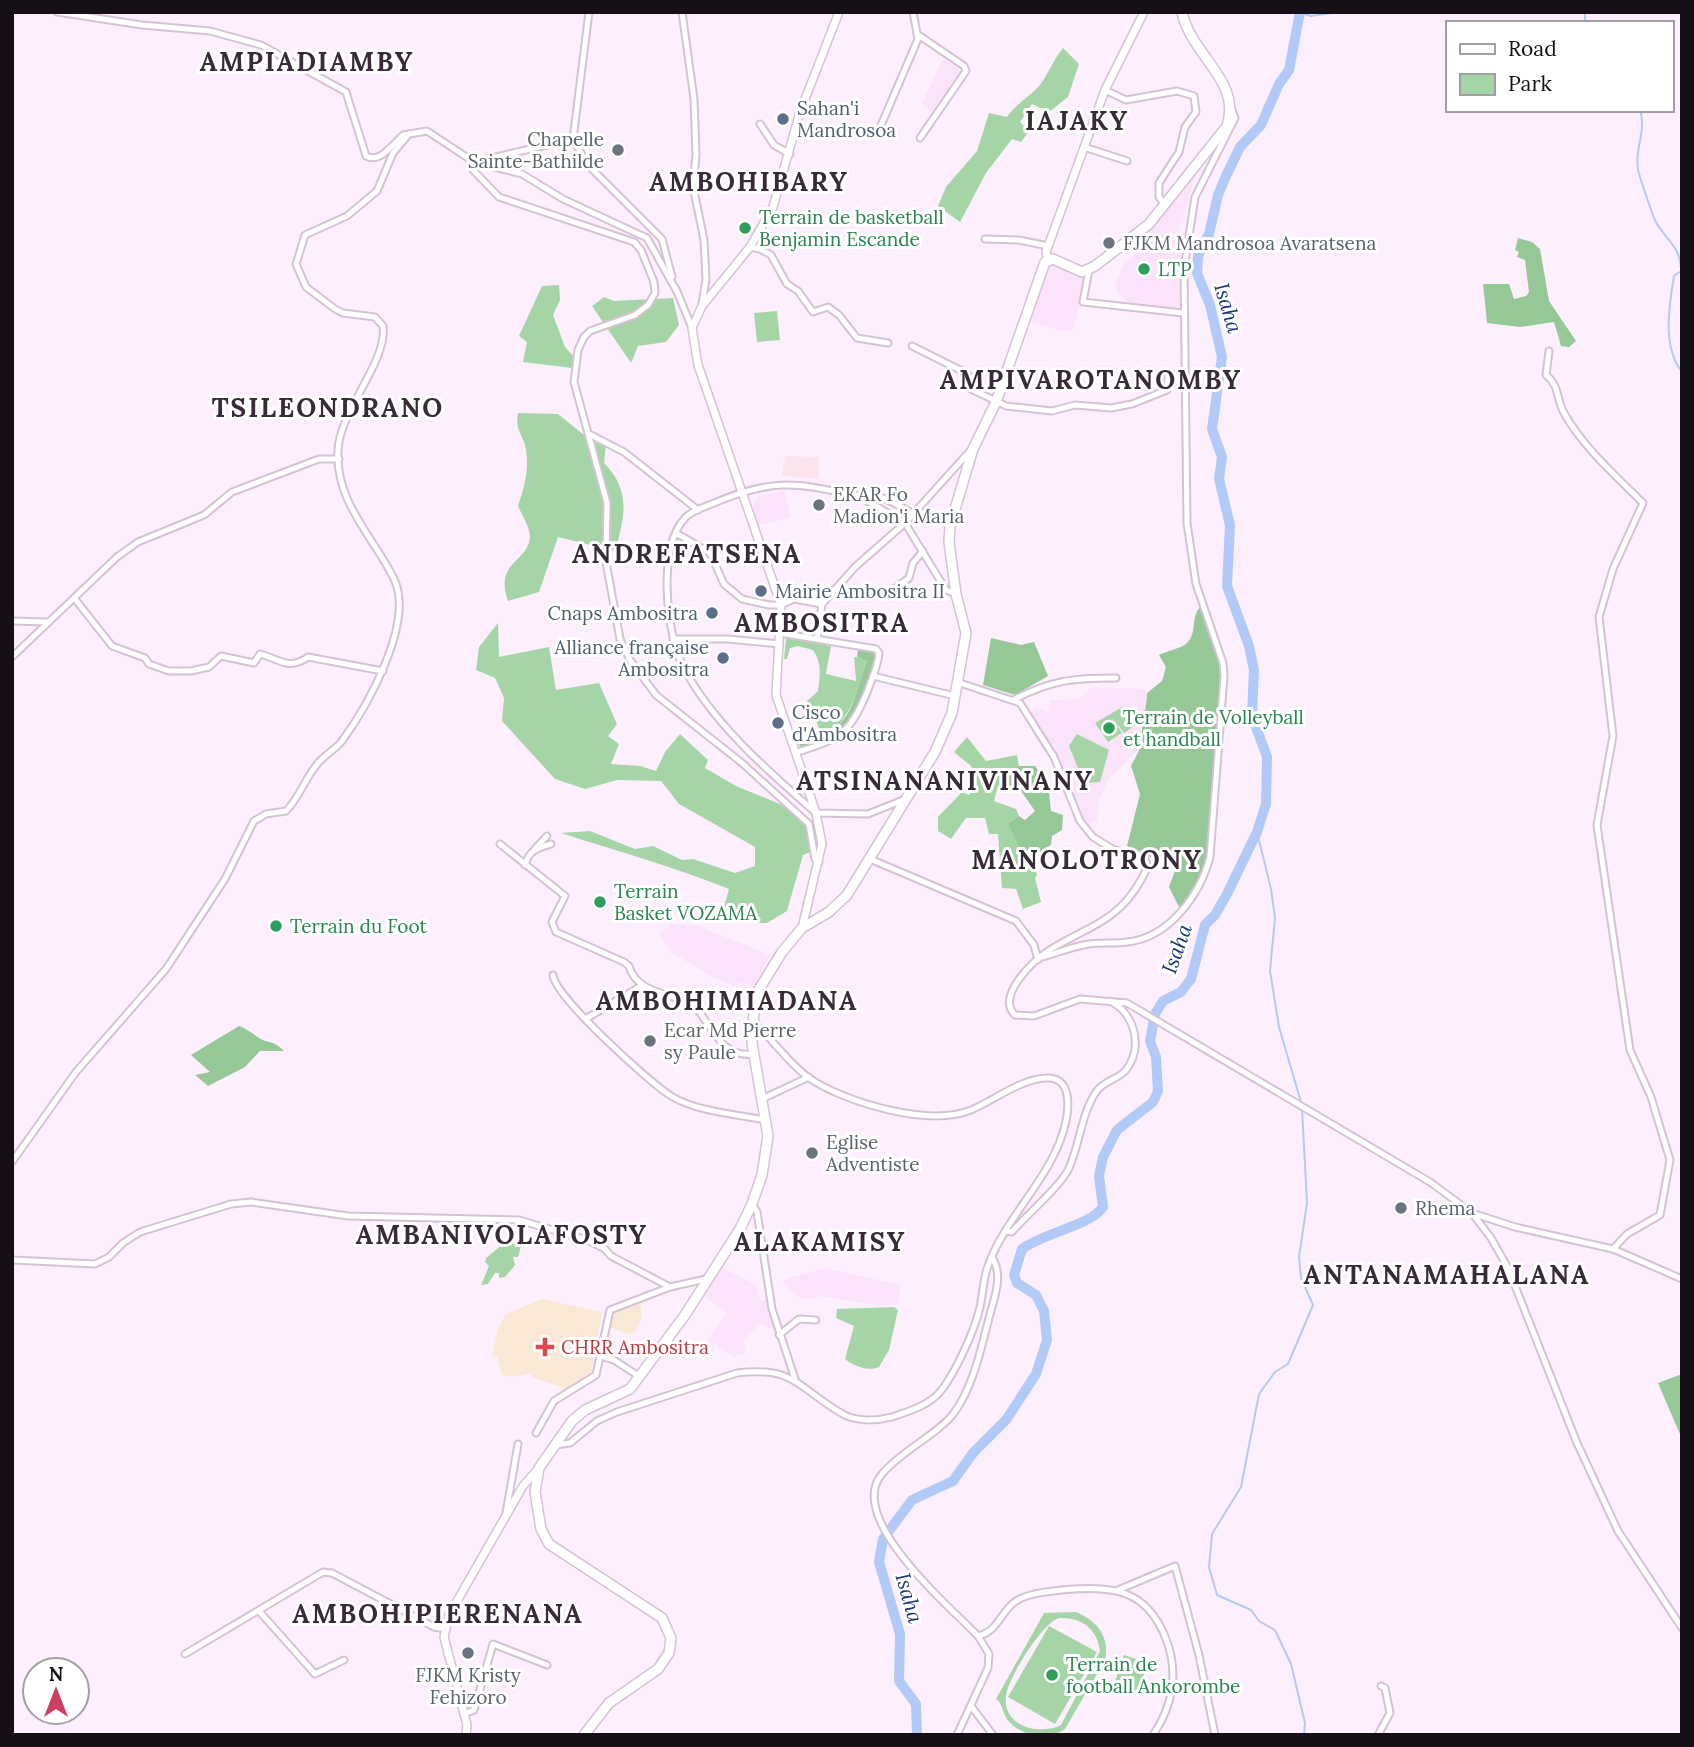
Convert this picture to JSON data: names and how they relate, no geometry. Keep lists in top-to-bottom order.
{
  "districts": [
    "AMPIADIAMBY",
    "IAJAKY",
    "AMBOHIBARY",
    "AMPIVAROTANOMBY",
    "TSILEONDRANO",
    "ANDREFATSENA",
    "AMBOSITRA",
    "ATSINANANIVINANY",
    "MANOLOTRONY",
    "AMBOHIMIADANA",
    "AMBANIVOLAFOSTY",
    "ALAKAMISY",
    "ANTANAMAHALANA",
    "AMBOHIPIERENANA"
  ],
  "water": ["Isaha"],
  "places": {
    "other": [
      "Sahan'i Mandrosoa",
      "Chapelle Sainte-Bathilde",
      "Terrain de basketball Benjamin Escande",
      "FJKM Mandrosoa Avaratsena",
      "LTP",
      "EKAR Fo Madion'i Maria",
      "Mairie Ambositra II",
      "Cnaps Ambositra",
      "Alliance française Ambositra",
      "Cisco d'Ambositra",
      "Terrain de Volleyball et handball",
      "Terrain Basket VOZAMA",
      "Terrain du Foot",
      "Ecar Md Pierre sy Paule",
      "Eglise Adventiste",
      "Rhema",
      "FJKM Kristy Fehizoro",
      "Terrain de football Ankorombe"
    ],
    "health": ["CHRR Ambositra"]
  },
  "legend": ["Road", "Park"],
  "north": "top"
}
